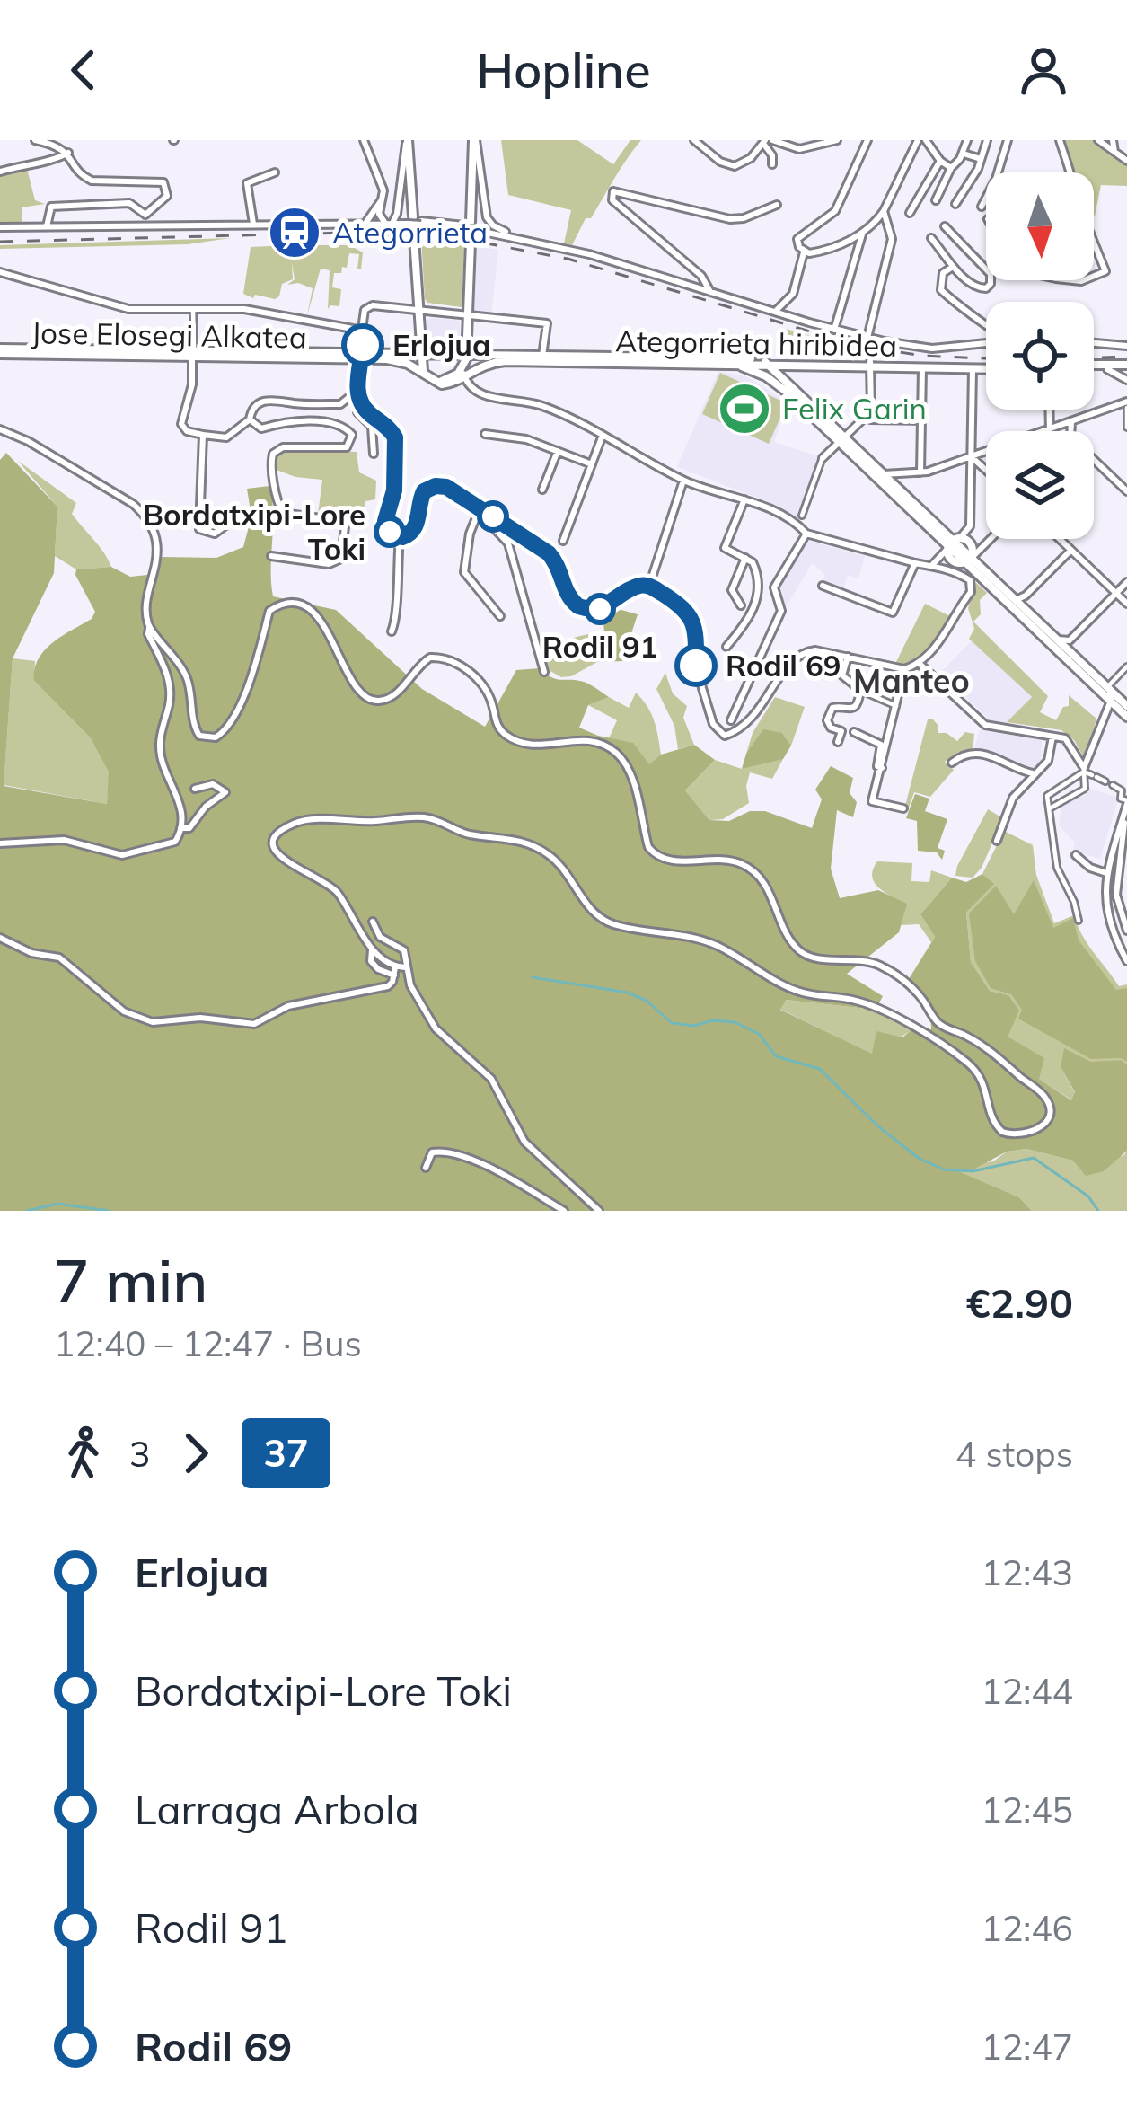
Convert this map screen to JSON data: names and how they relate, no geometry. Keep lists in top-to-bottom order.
{
  "streets": {
    "main road": ["Ategorrieta hiribidea"]
  },
  "districts": ["Manteo"],
  "places": {
    "station": ["Ategorrieta"],
    "other": [
      "Erlojua",
      "Bordatxipi-Lore Toki",
      "Rodil 91",
      "Rodil 69"
    ],
    "sports": ["Felix Garin"]
  },
  "lines": ["bus line 37"],
  "north": "bottom",
  "page": {
    "header": "Hopline",
    "heading": ["7 min", "12:40 – 12:47 · Bus", "€2.90"],
    "legs": ["3", "37", "4 stops"],
    "list": [
      {
        "name": "Erlojua",
        "value": "12:43"
      },
      {
        "name": "Bordatxipi-Lore Toki",
        "value": "12:44"
      },
      {
        "name": "Larraga Arbola",
        "value": "12:45"
      },
      {
        "name": "Rodil 91",
        "value": "12:46"
      },
      {
        "name": "Rodil 69",
        "value": "12:47"
      }
    ]
  }
}
